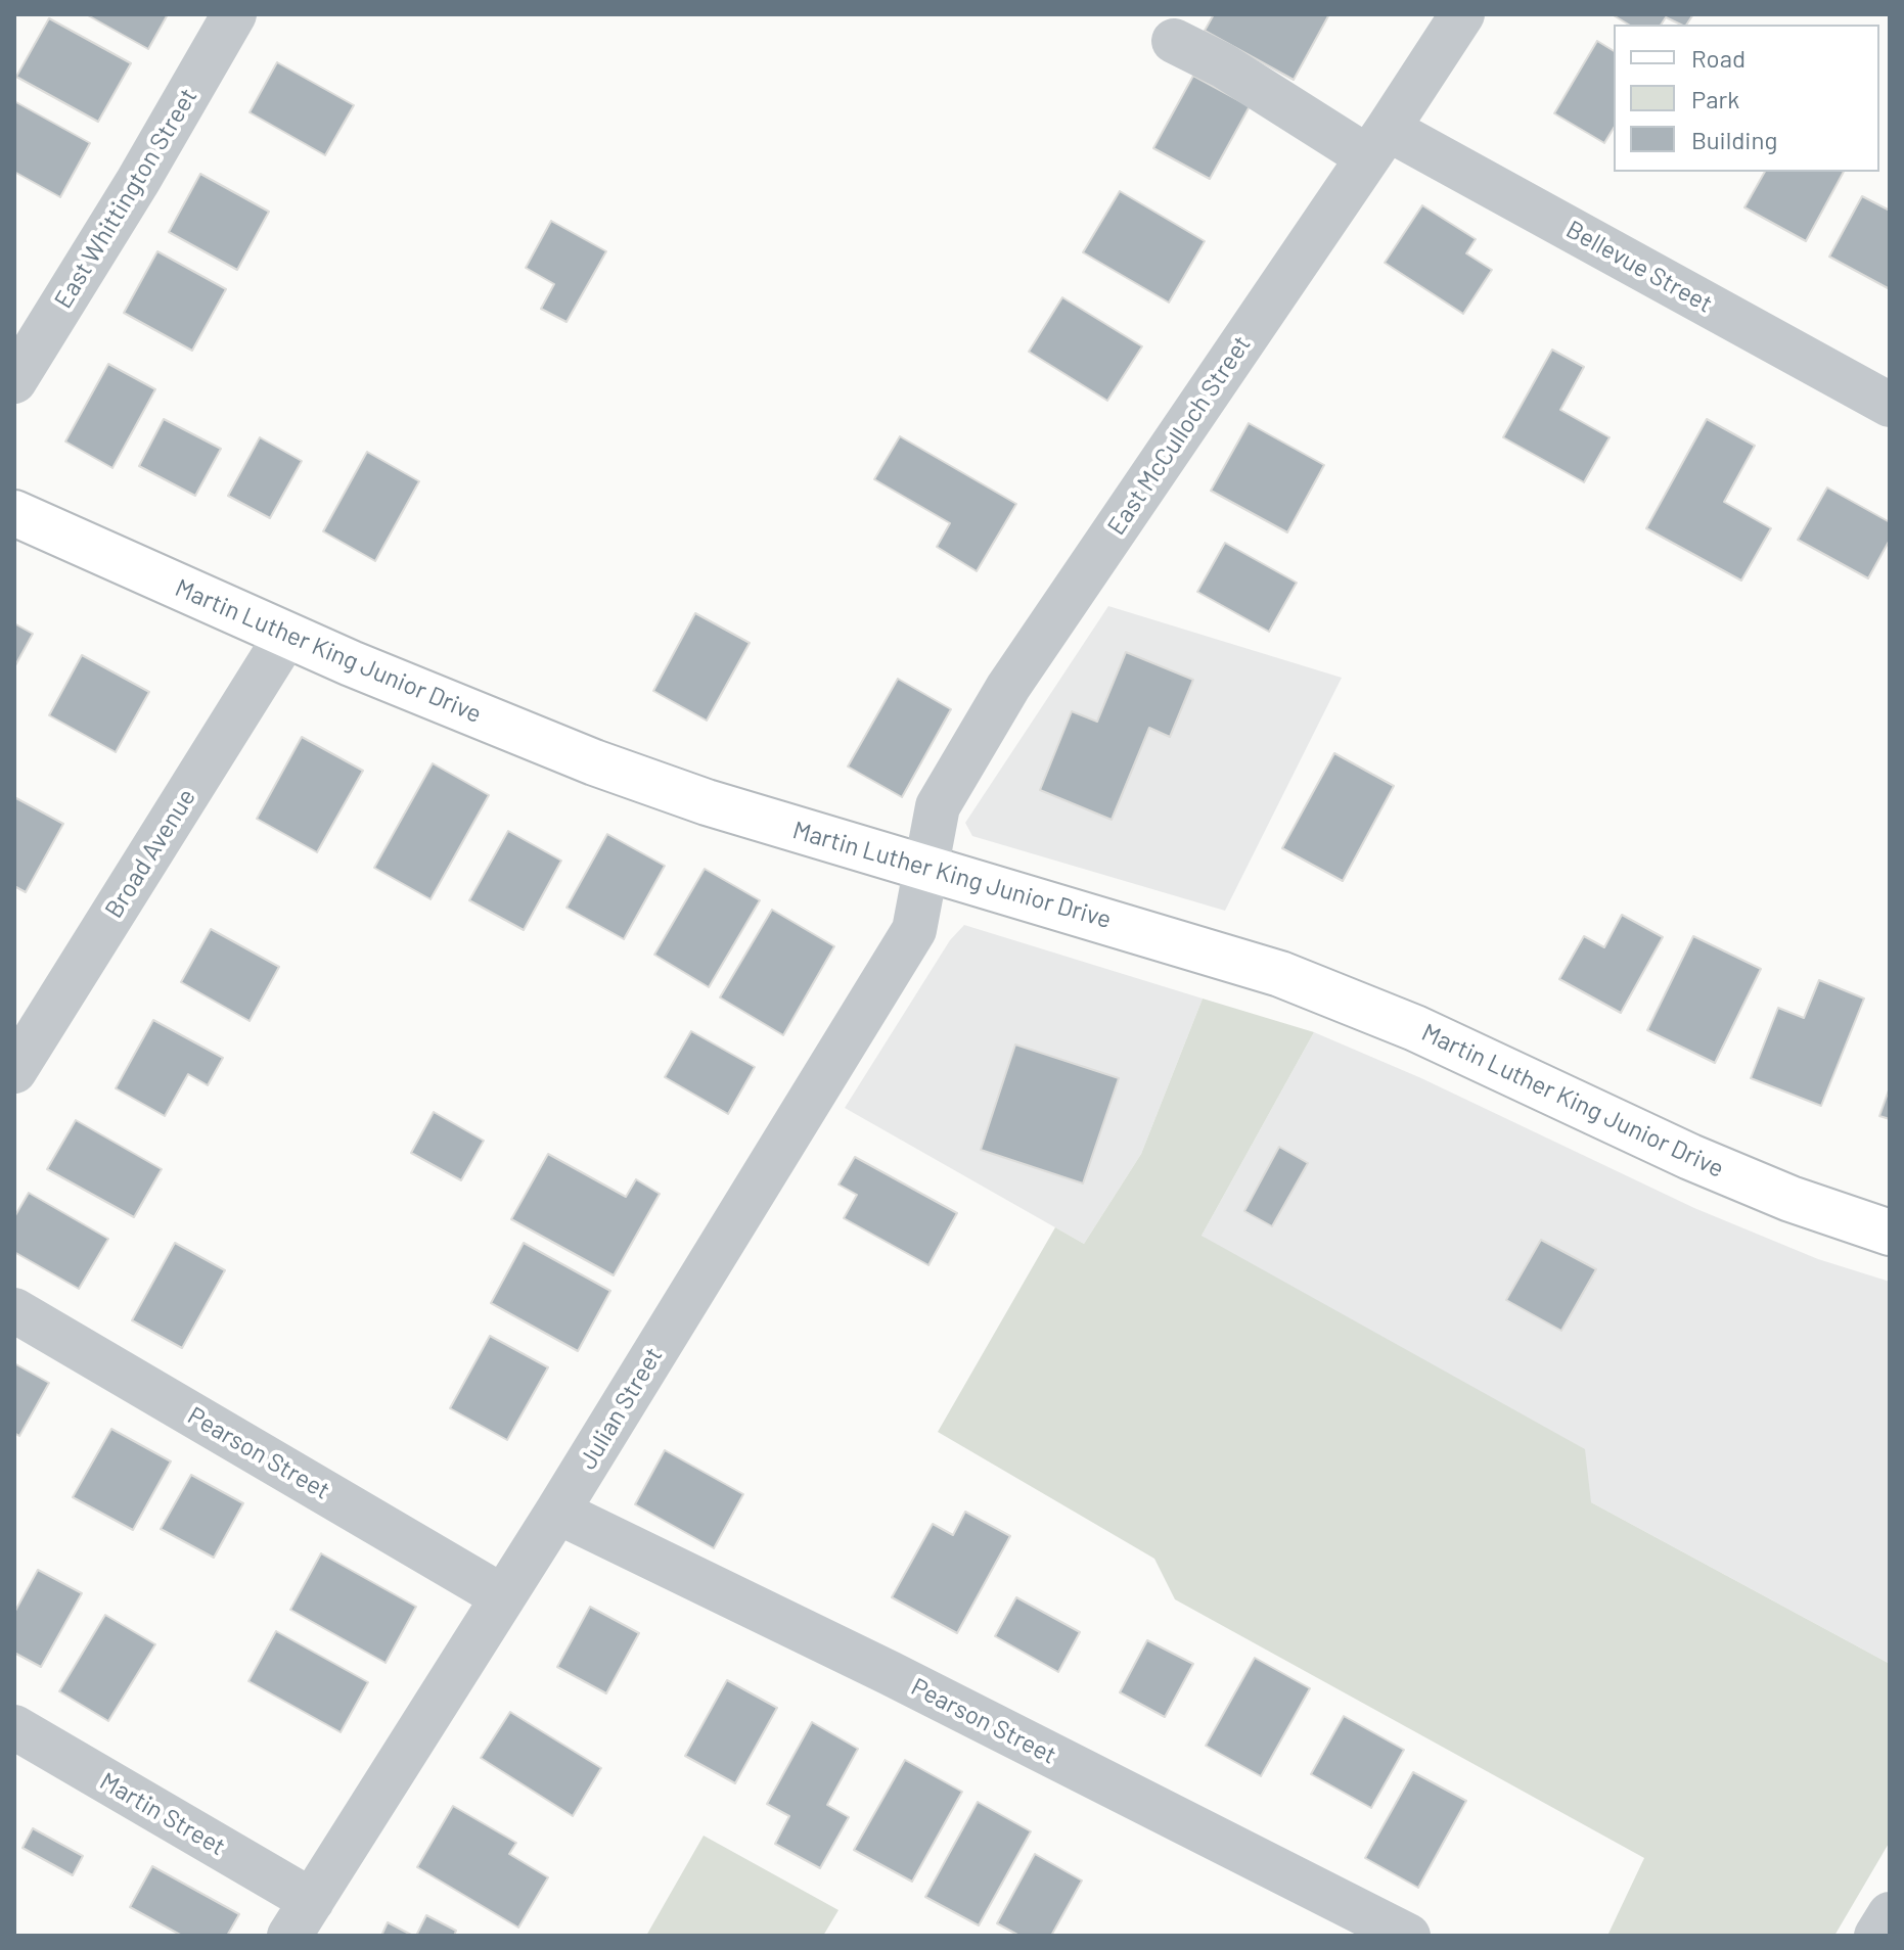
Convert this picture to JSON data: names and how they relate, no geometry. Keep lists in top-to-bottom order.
{
  "streets": {
    "main road": ["Martin Luther King Junior Drive"],
    "street": [
      "East Whittington Street",
      "Bellevue Street",
      "East McCulloch Street",
      "Broad Avenue",
      "Julian Street",
      "Pearson Street",
      "Martin Street"
    ]
  },
  "crossings": [
    ["Bellevue Street", "East McCulloch Street"],
    ["East McCulloch Street", "Martin Luther King Junior Drive"],
    ["East McCulloch Street", "Julian Street"],
    ["Martin Luther King Junior Drive", "Broad Avenue"],
    ["Martin Luther King Junior Drive", "Julian Street"],
    ["Julian Street", "Pearson Street"],
    ["Julian Street", "Martin Street"]
  ],
  "legend": ["Road", "Park", "Building"]
}
